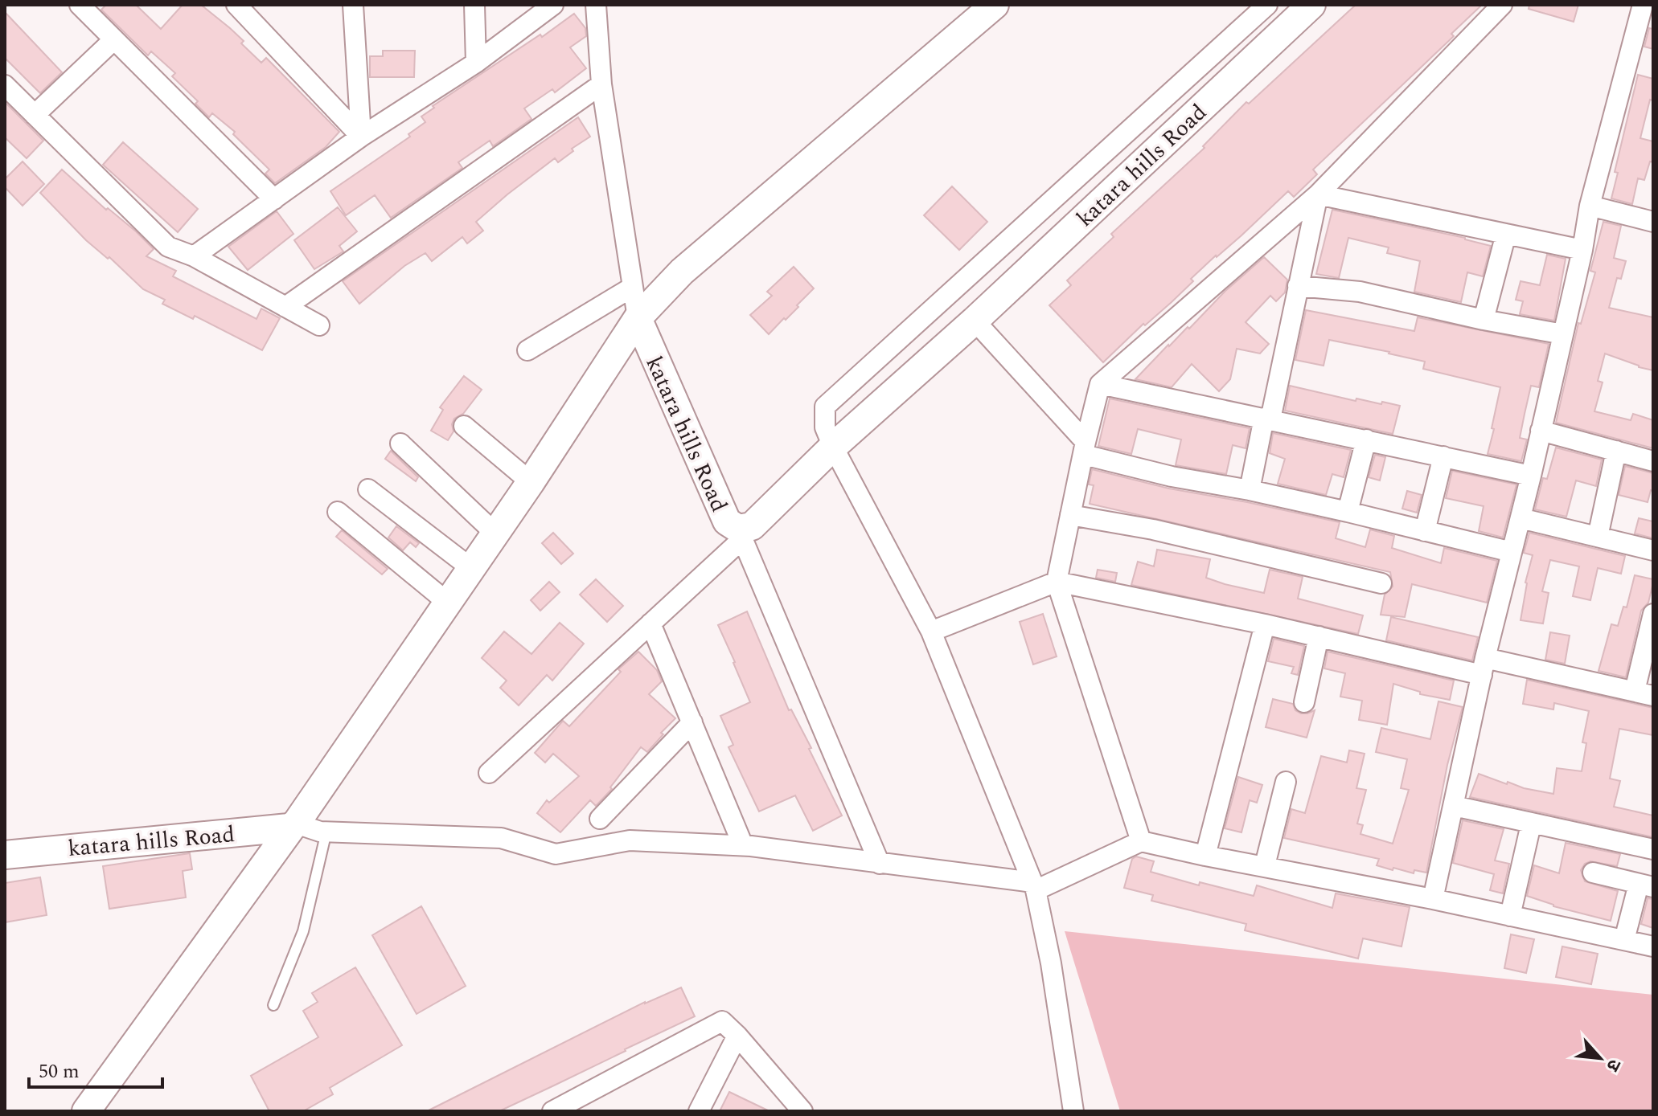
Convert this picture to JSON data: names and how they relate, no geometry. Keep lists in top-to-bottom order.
{
  "streets": {
    "main road": ["katara hills Road"]
  },
  "scale_bar": "50 m",
  "north": "bottom right"
}
